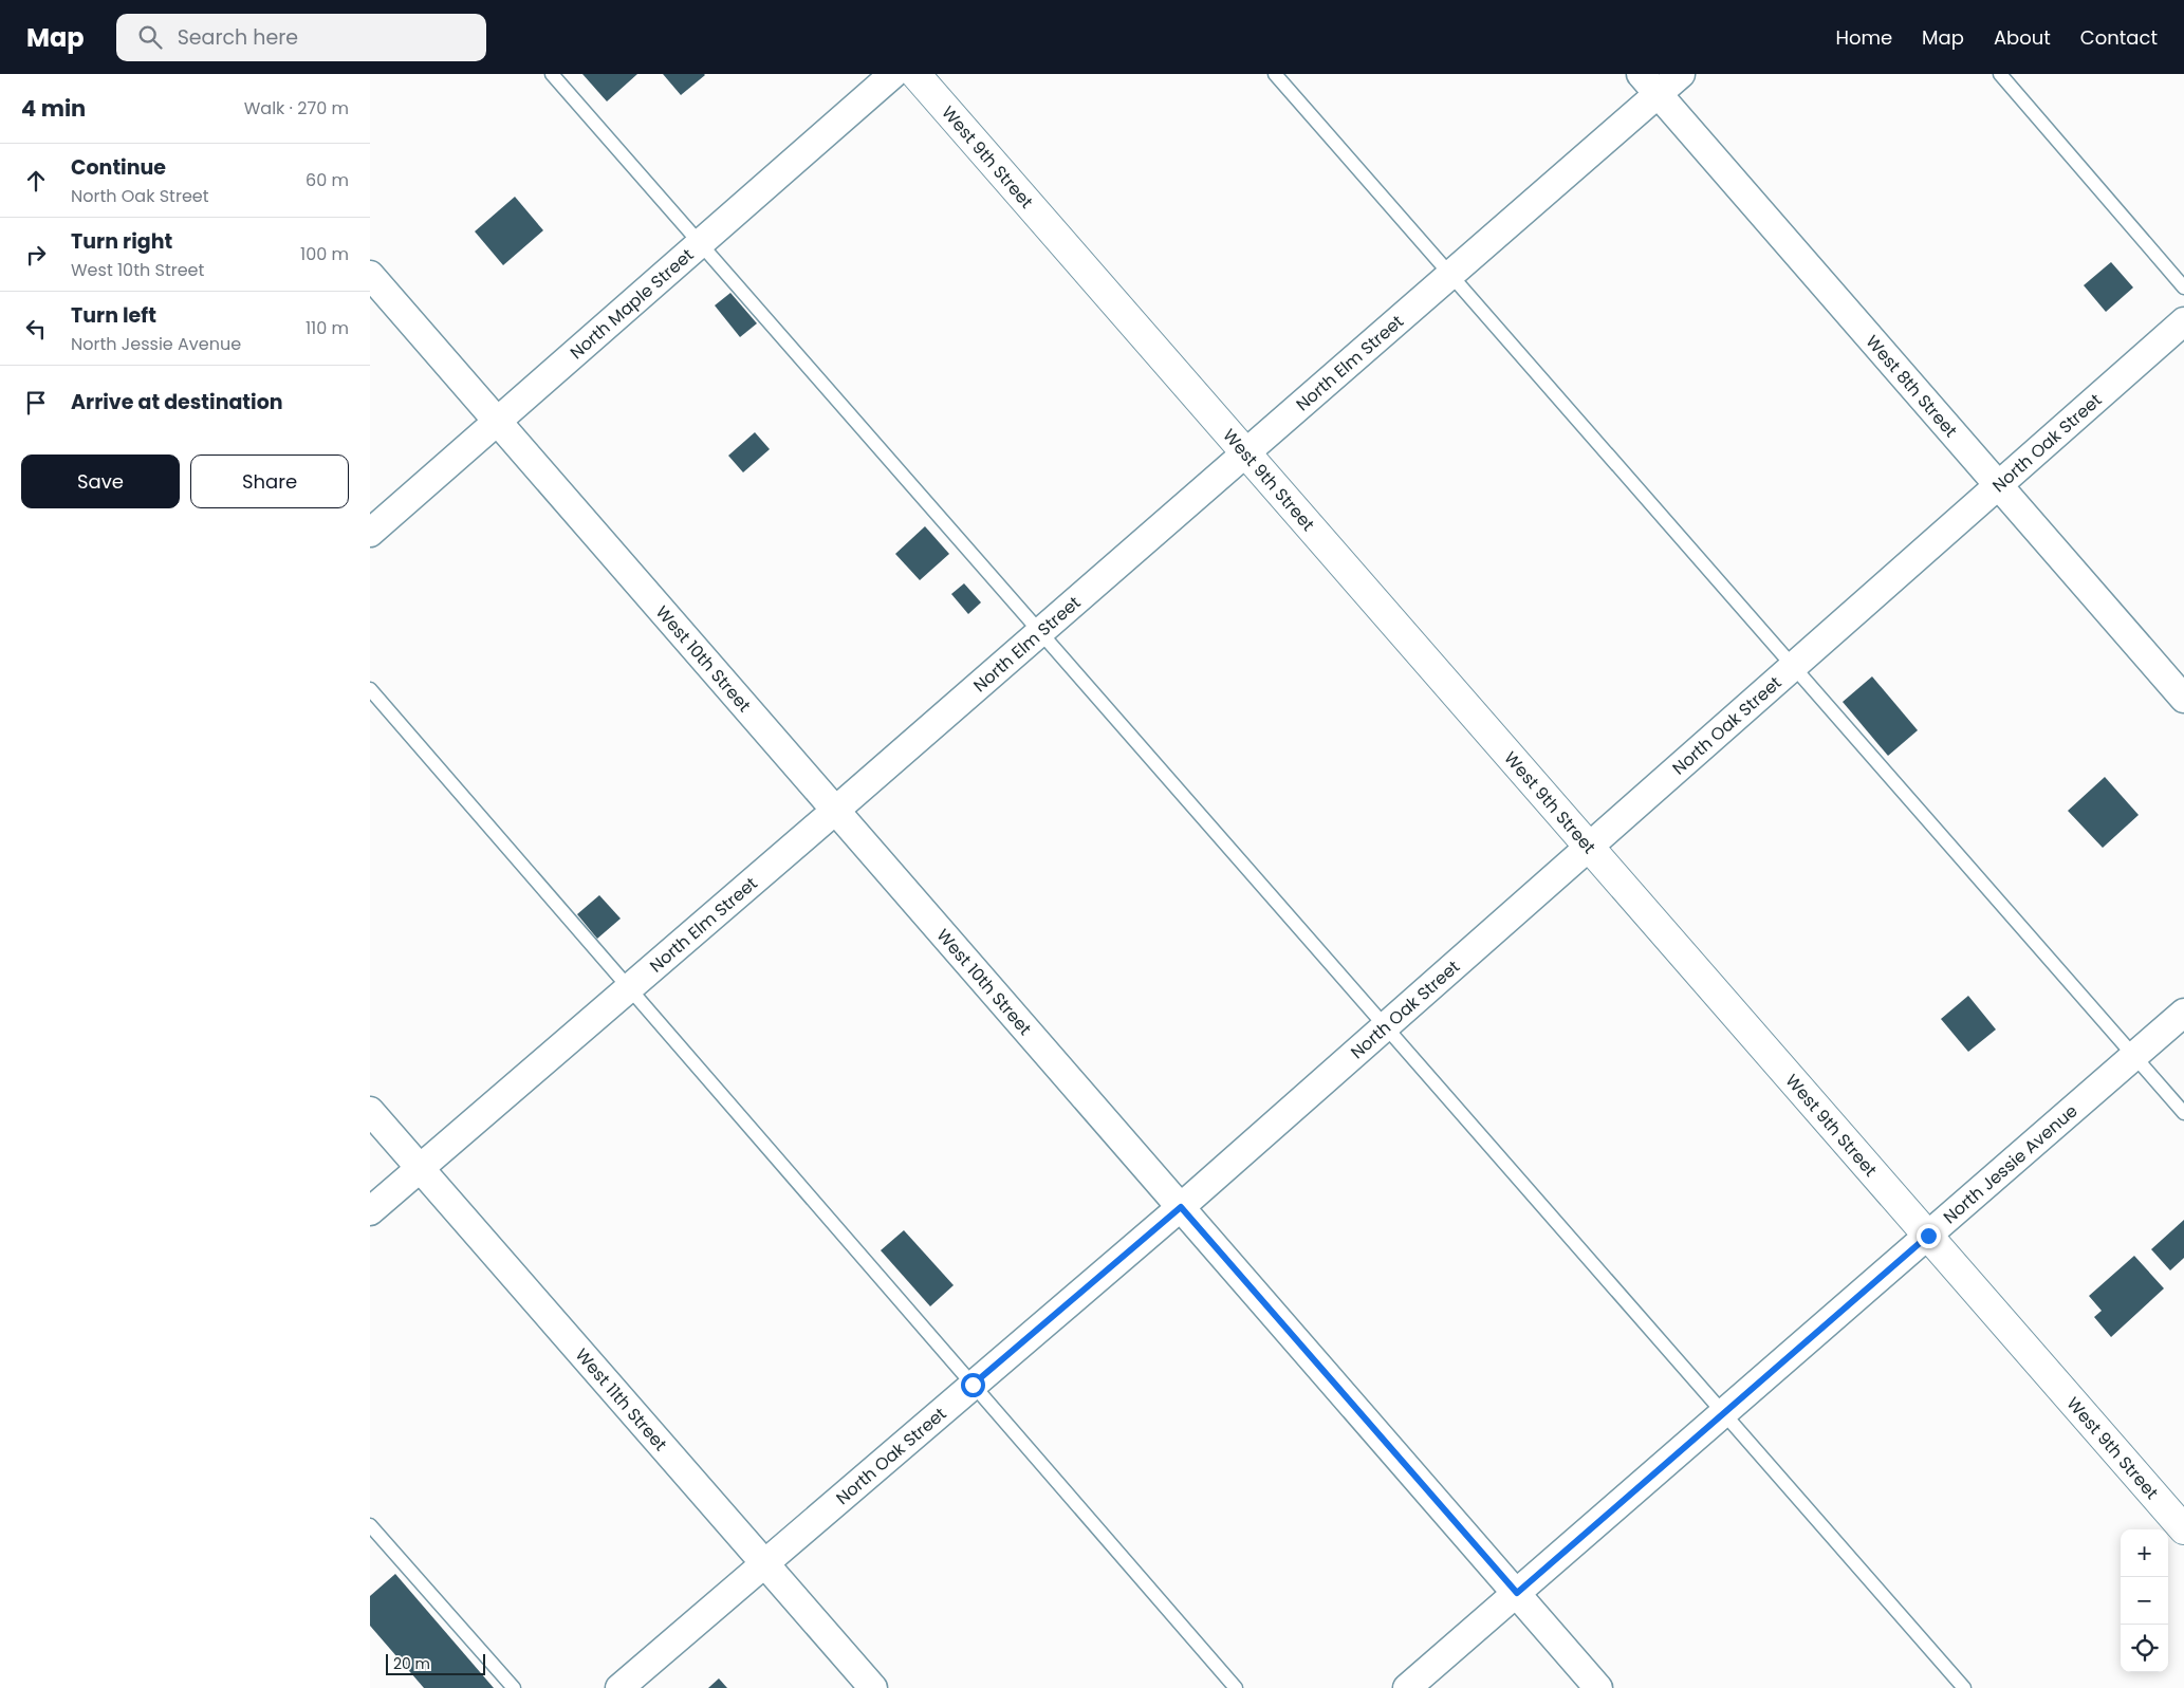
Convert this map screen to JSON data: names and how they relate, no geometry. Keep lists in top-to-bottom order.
{
  "streets": {
    "street": [
      "West 9th Street",
      "North Maple Street",
      "North Elm Street",
      "West 8th Street",
      "North Oak Street",
      "West 10th Street",
      "North Jessie Avenue",
      "West 11th Street"
    ]
  },
  "crossings": [
    ["West 9th Street", "North Elm Street"],
    ["West 9th Street", "North Oak Street"],
    ["West 9th Street", "North Jessie Avenue"],
    ["North Maple Street", "West 10th Street"],
    ["North Elm Street", "West 8th Street"],
    ["North Elm Street", "West 10th Street"],
    ["North Elm Street", "West 11th Street"],
    ["West 8th Street", "North Oak Street"],
    ["North Oak Street", "West 10th Street"],
    ["North Oak Street", "West 11th Street"],
    ["West 10th Street", "North Jessie Avenue"]
  ],
  "scale_bar": "20 m",
  "page": {
    "header": "Map",
    "search": "Search here",
    "nav": [
      "Home",
      "Map",
      "About",
      "Contact"
    ],
    "heading": ["4 min", "Walk · 270 m"],
    "list": [
      ["Continue", "North Oak Street", "60 m"],
      ["Turn right", "West 10th Street", "100 m"],
      ["Turn left", "North Jessie Avenue", "110 m"],
      "Arrive at destination"
    ],
    "buttons": ["Save", "Share"],
    "map_buttons": ["+", "−"],
    "scale": "20 m"
  }
}
